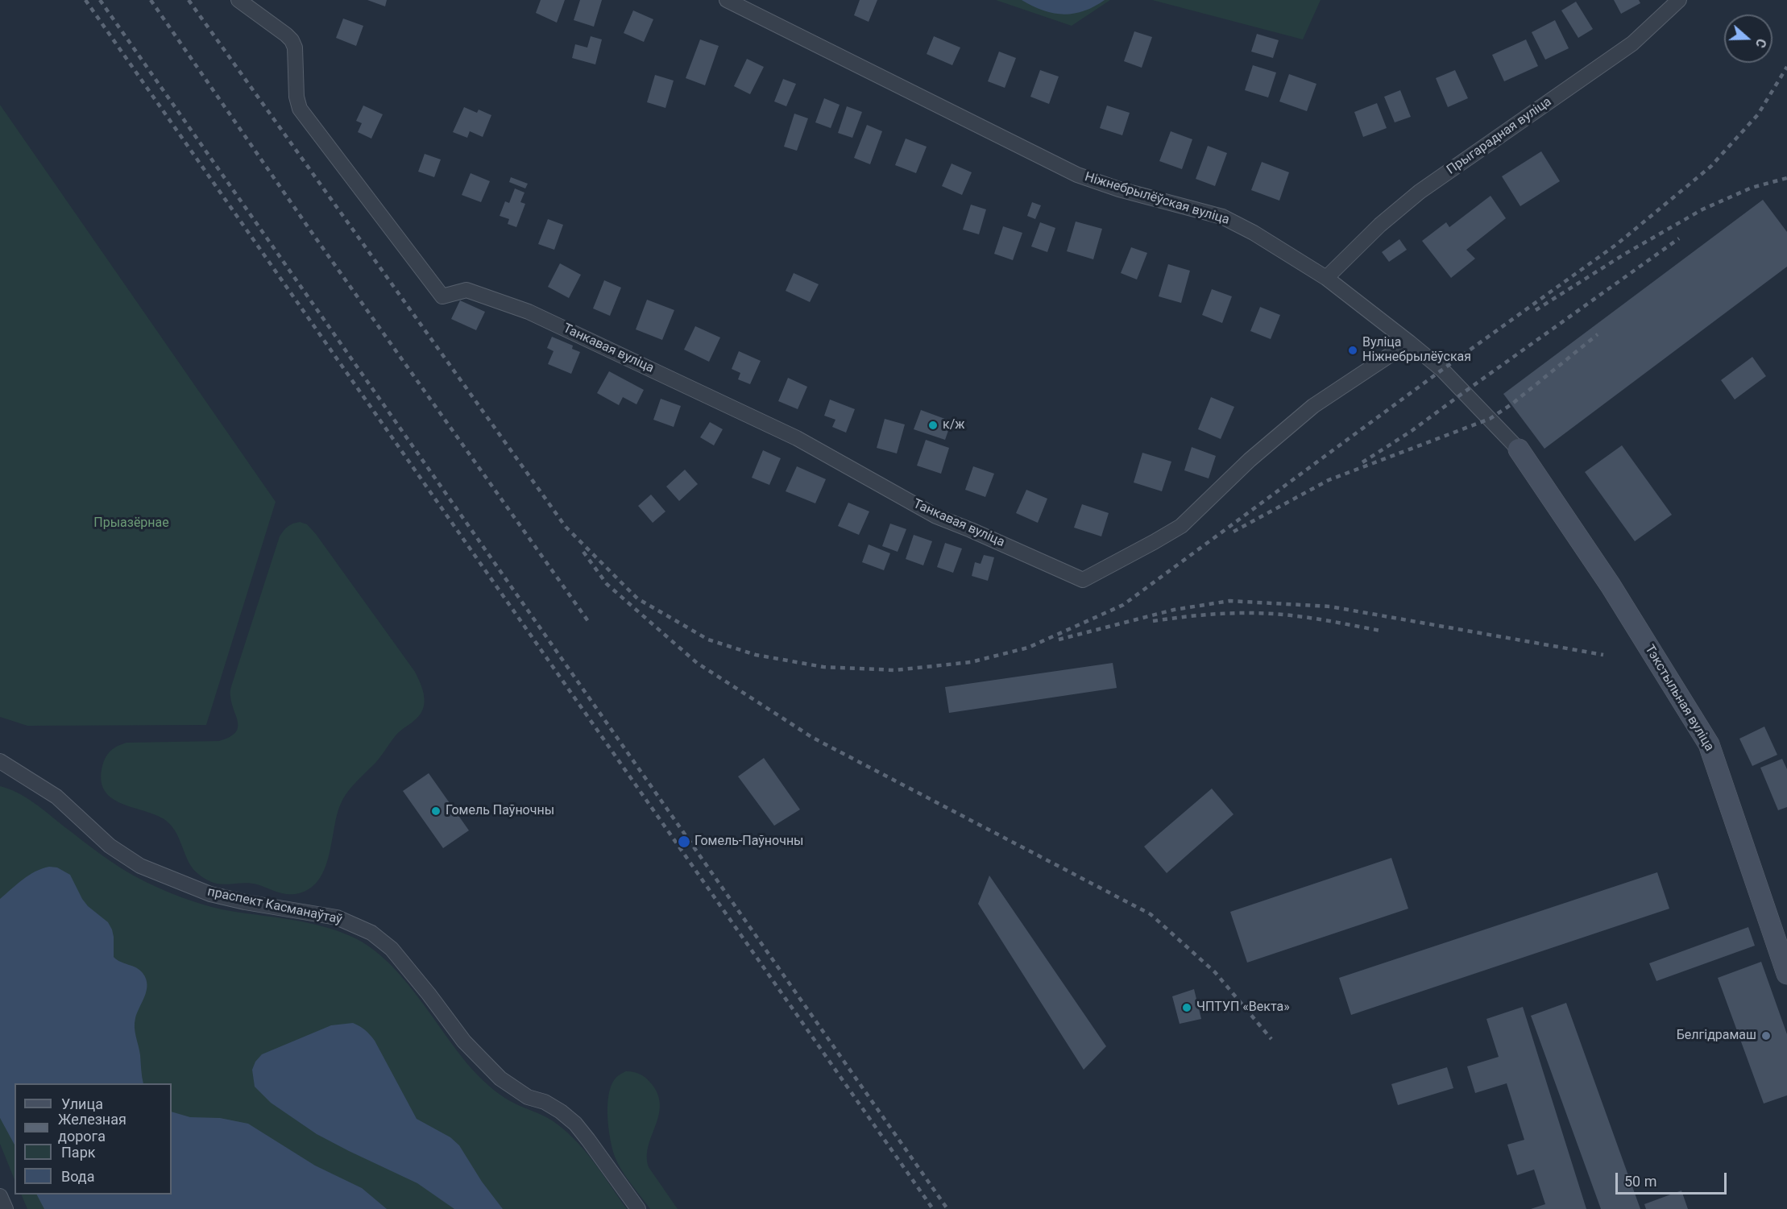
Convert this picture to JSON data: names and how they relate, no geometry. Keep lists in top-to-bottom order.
{
  "streets": {
    "street": [
      "Прыгарадная вуліца",
      "Ніжнебрылёўская вуліца",
      "Танкавая вуліца",
      "Тэкстыльная вуліца",
      "праспект Касманаўтаў"
    ]
  },
  "crossings": [
    ["Прыгарадная вуліца", "Ніжнебрылёўская вуліца"],
    ["Ніжнебрылёўская вуліца", "Танкавая вуліца"],
    ["Ніжнебрылёўская вуліца", "Тэкстыльная вуліца"]
  ],
  "parks": ["Прыазёрнае"],
  "places": [
    "Вуліца Ніжнебрылёўская",
    "к/ж",
    "Гомель Паўночны",
    "Гомель-Паўночны",
    "ЧПТУП «Векта»",
    "Белгідрамаш"
  ],
  "legend": [
    "Улица",
    "Железная дорога",
    "Парк",
    "Вода"
  ],
  "scale_bar": "50 m",
  "north": "right"
}
